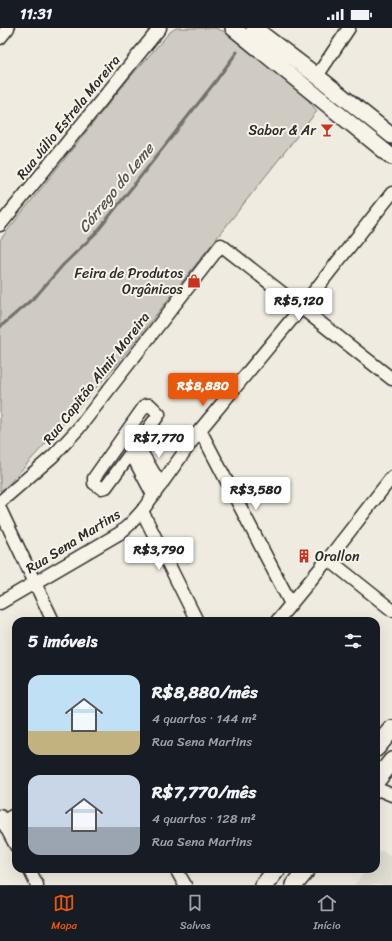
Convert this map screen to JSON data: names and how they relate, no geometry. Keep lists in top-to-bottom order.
{
  "streets": {
    "street": ["Rua Júlio Estrela Moreira", "Rua Capitão Almir Moreira", "Rua Sena Martins"]
  },
  "crossings": [
    ["Rua Capitão Almir Moreira", "Rua Sena Martins"]
  ],
  "water": ["Córrego do Leme"],
  "places": {
    "bar": ["Sabor & Ar"],
    "shop": ["Feira de Produtos Orgânicos"],
    "building": ["Orallon"]
  },
  "page": {
    "status": "11:31",
    "price": [
      "R$5,120",
      "R$8,880",
      "R$7,770",
      "R$3,580",
      "R$3,790"
    ],
    "heading": "5 imóveis",
    "list": [
      {
        "name": "R$8,880/mês",
        "note": "4 quartos · 144 m² · Rua Sena Martins"
      },
      {
        "name": "R$7,770/mês",
        "note": "4 quartos · 128 m² · Rua Sena Martins"
      }
    ],
    "tabs": ["Mapa", "Salvos", "Início"]
  }
}
